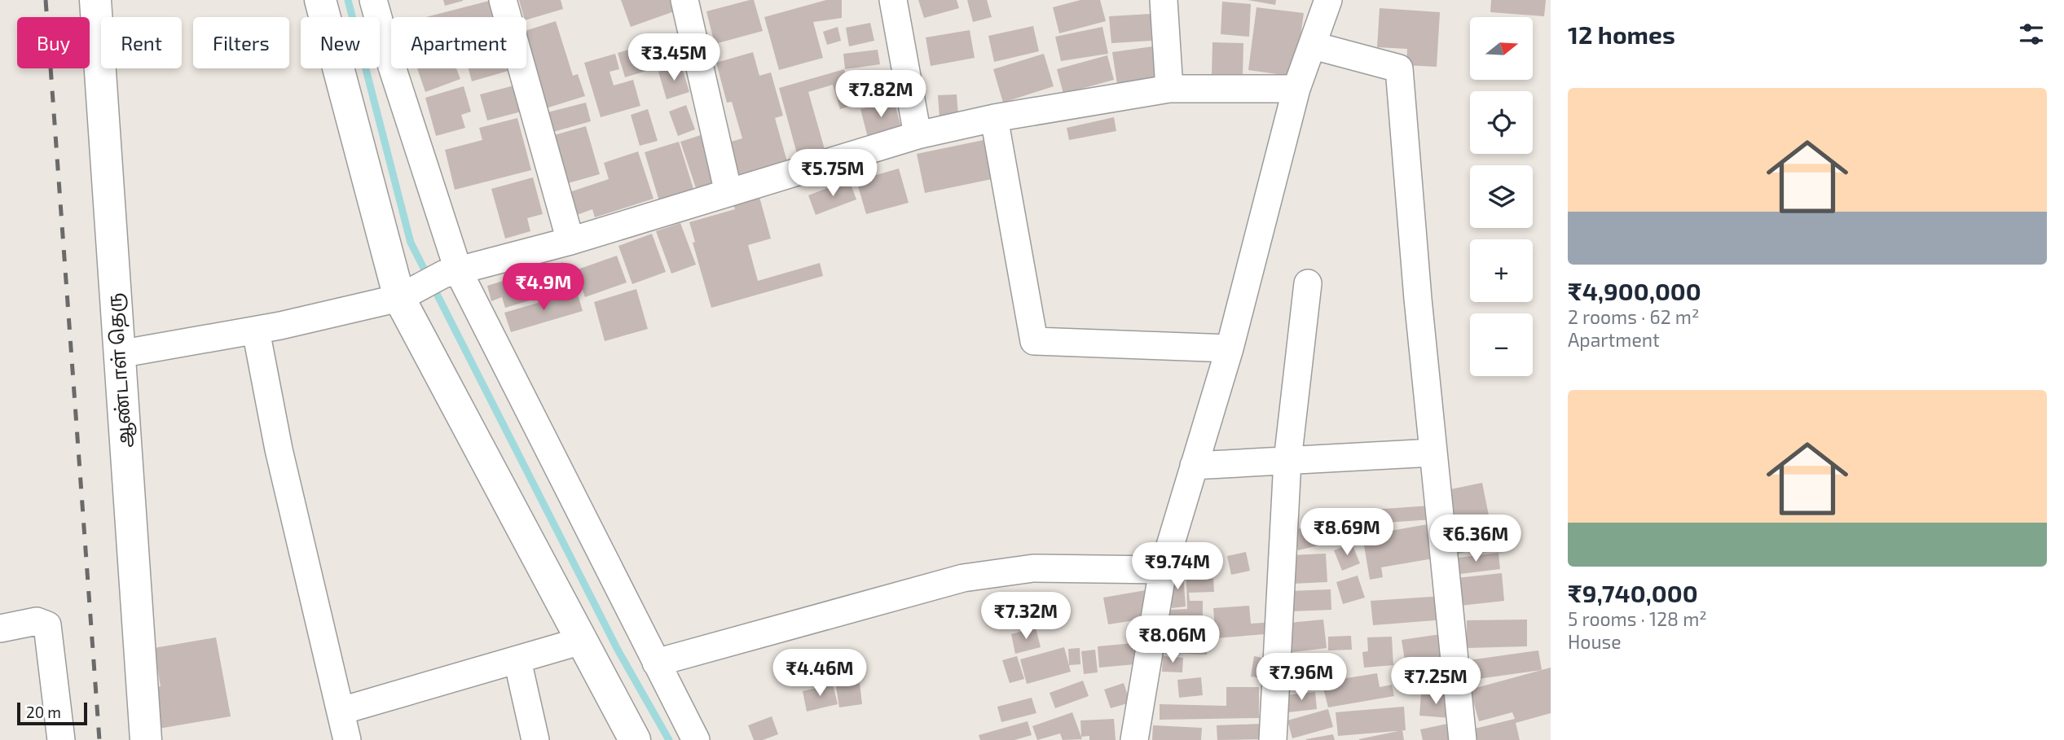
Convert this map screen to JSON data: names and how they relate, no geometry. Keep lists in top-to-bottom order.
{
  "streets": {
    "street": ["ஆண்டாள் தெரு"]
  },
  "scale_bar": "20 m",
  "north": "right",
  "page": {
    "heading": "12 homes",
    "map_buttons": ["+", "−"],
    "chip": [
      "Buy",
      "Rent",
      "Filters",
      "New",
      "Apartment"
    ],
    "price": [
      "₹3.45M",
      "₹7.82M",
      "₹5.75M",
      "₹4.9M",
      "₹8.69M",
      "₹6.36M",
      "₹9.74M",
      "₹7.32M",
      "₹8.06M",
      "₹4.46M",
      "₹7.96M",
      "₹7.25M"
    ],
    "list": [
      {
        "name": "₹4,900,000",
        "note": "2 rooms · 62 m² · Apartment"
      },
      {
        "name": "₹9,740,000",
        "note": "5 rooms · 128 m² · House"
      }
    ],
    "scale": "20 m"
  }
}
